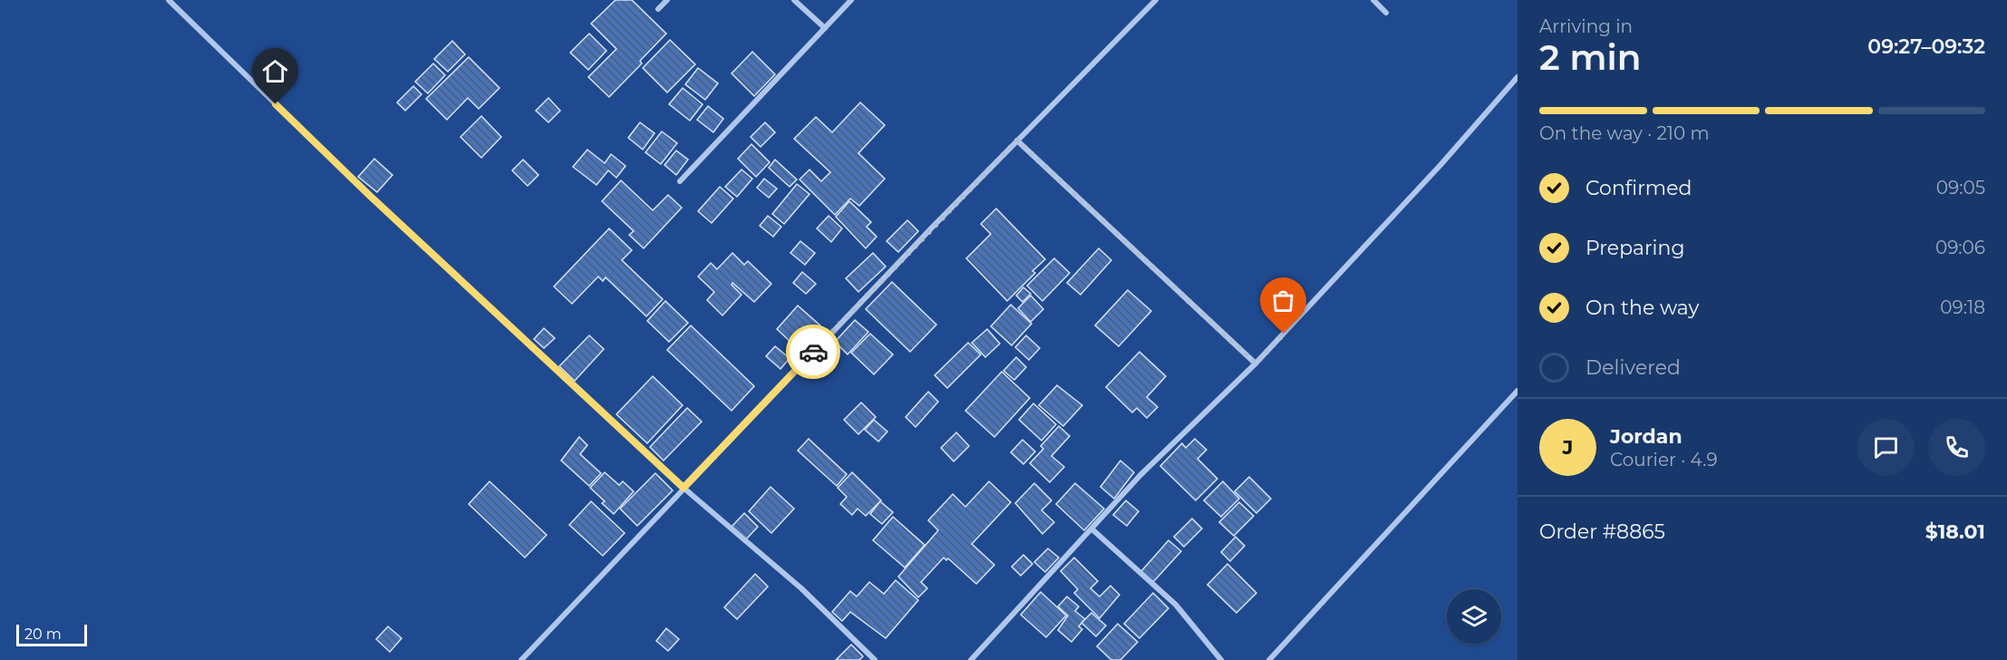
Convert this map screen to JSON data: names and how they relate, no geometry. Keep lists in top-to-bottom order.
{
  "scale_bar": "20 m",
  "page": {
    "heading": ["2 min", "Arriving in", "09:27–09:32"],
    "panel": [
      "Jordan",
      "Courier · 4.9",
      "Order #8865",
      "$18.01"
    ],
    "bar": "On the way · 210 m",
    "list": [
      ["Confirmed", "09:05"],
      ["Preparing", "09:06"],
      ["On the way", "09:18"],
      "Delivered"
    ],
    "round": "J",
    "scale": "20 m"
  }
}
